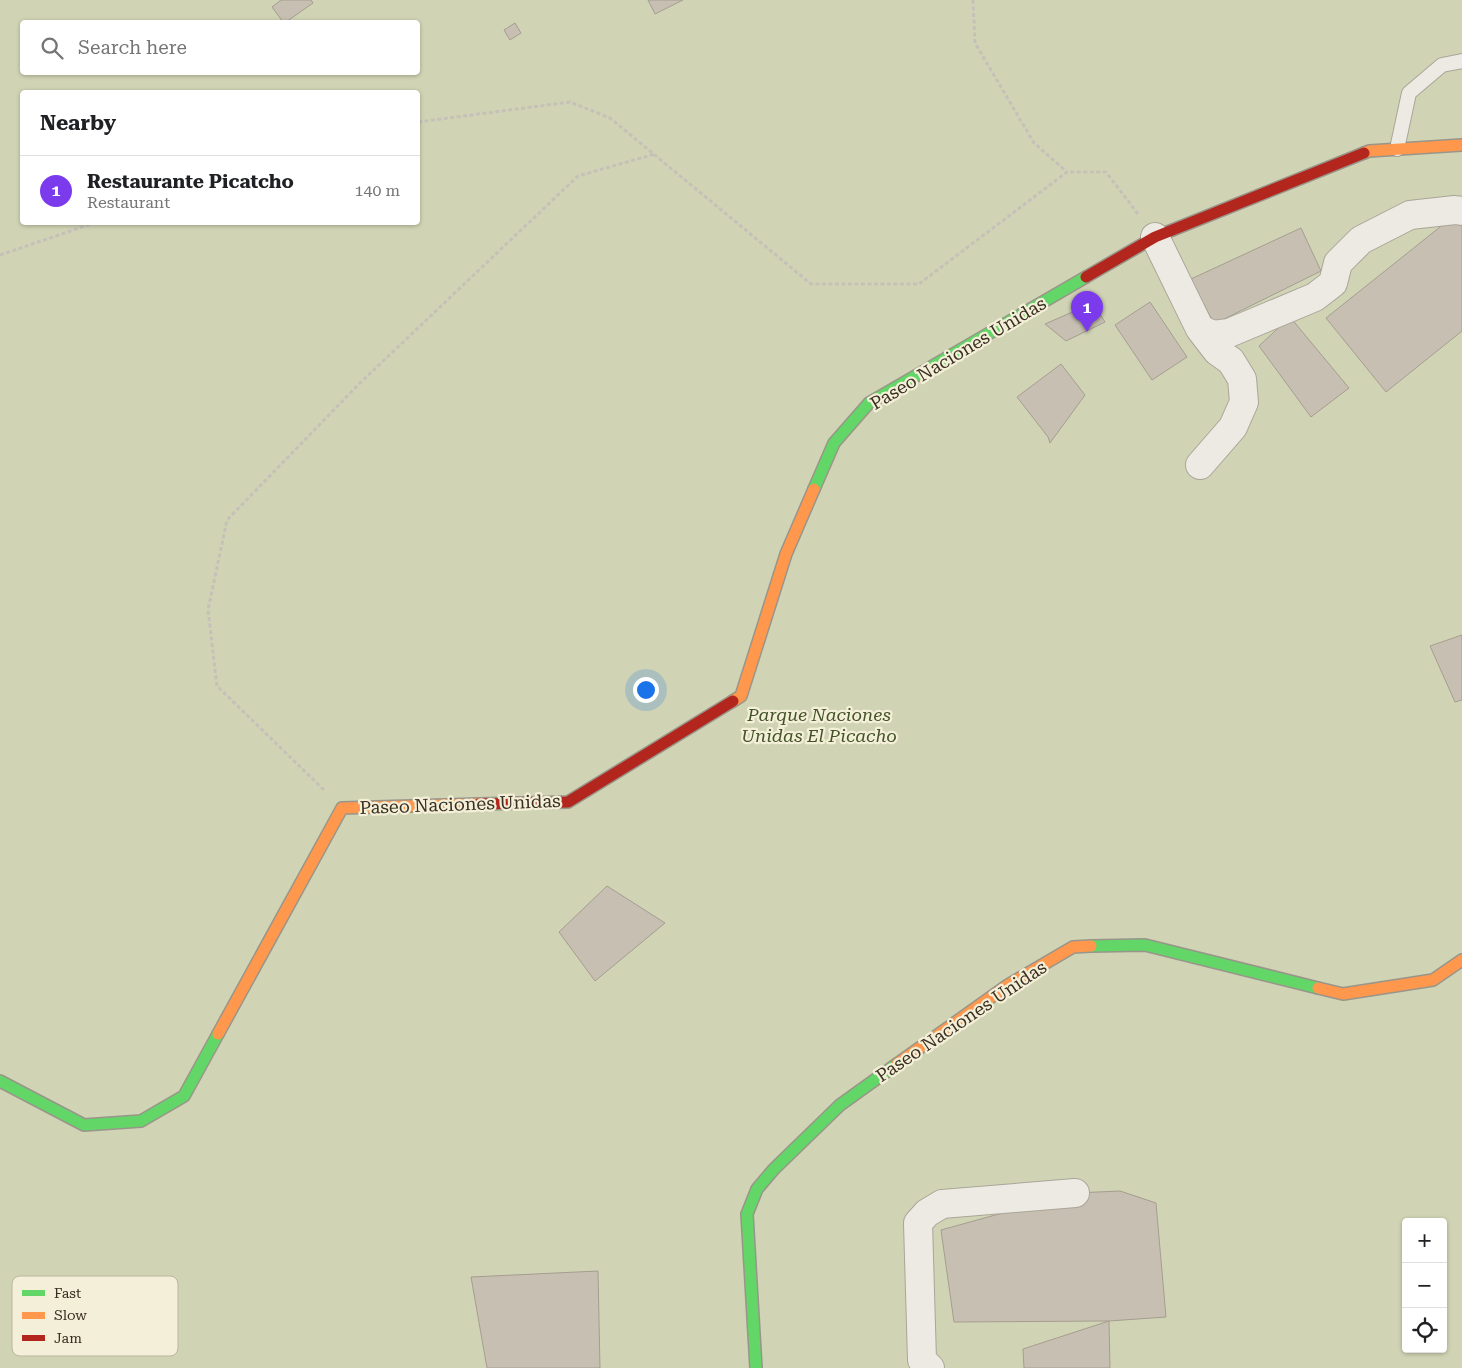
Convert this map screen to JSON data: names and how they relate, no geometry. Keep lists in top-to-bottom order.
{
  "streets": {
    "street": ["Paseo Naciones Unidas"]
  },
  "parks": ["Parque Naciones Unidas El Picacho"],
  "legend": ["Fast", "Slow", "Jam"],
  "page": {
    "search": "Search here",
    "heading": "Nearby",
    "list": [
      {
        "mark": "1",
        "name": "Restaurante Picatcho",
        "note": "Restaurant",
        "value": "140 m"
      }
    ],
    "pins": "1",
    "map_buttons": ["+", "−"]
  }
}
